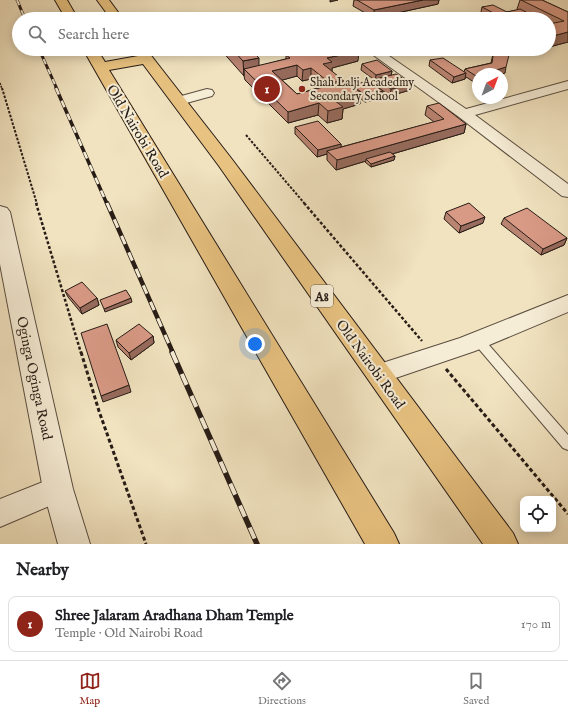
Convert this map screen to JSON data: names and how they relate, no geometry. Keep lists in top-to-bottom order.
{
  "streets": {
    "highway": ["Old Nairobi Road", "A8"],
    "street": ["Oginga Oginga Road"]
  },
  "places": ["Shah Lalji Acadedmy Secondary School"],
  "north": "top right",
  "page": {
    "search": "Search here",
    "pins": "1",
    "heading": "Nearby",
    "list": [
      {
        "mark": "1",
        "name": "Shree Jalaram Aradhana Dham Temple",
        "note": "Temple · Old Nairobi Road",
        "value": "170 m"
      }
    ],
    "nav": ["Map", "Directions", "Saved"]
  }
}
